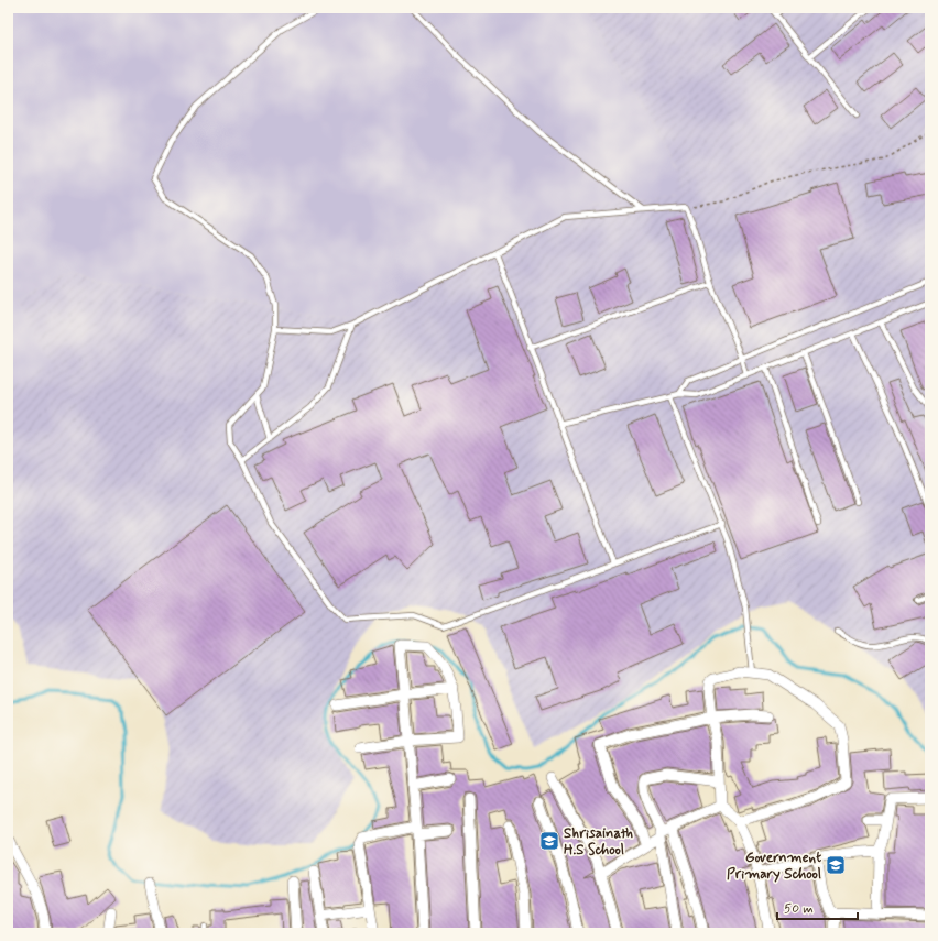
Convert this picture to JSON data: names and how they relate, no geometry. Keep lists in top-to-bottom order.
{
  "places": {
    "school or university": ["Shrisainath H.S School", "Government Primary School"]
  },
  "scale_bar": "50 m"
}
